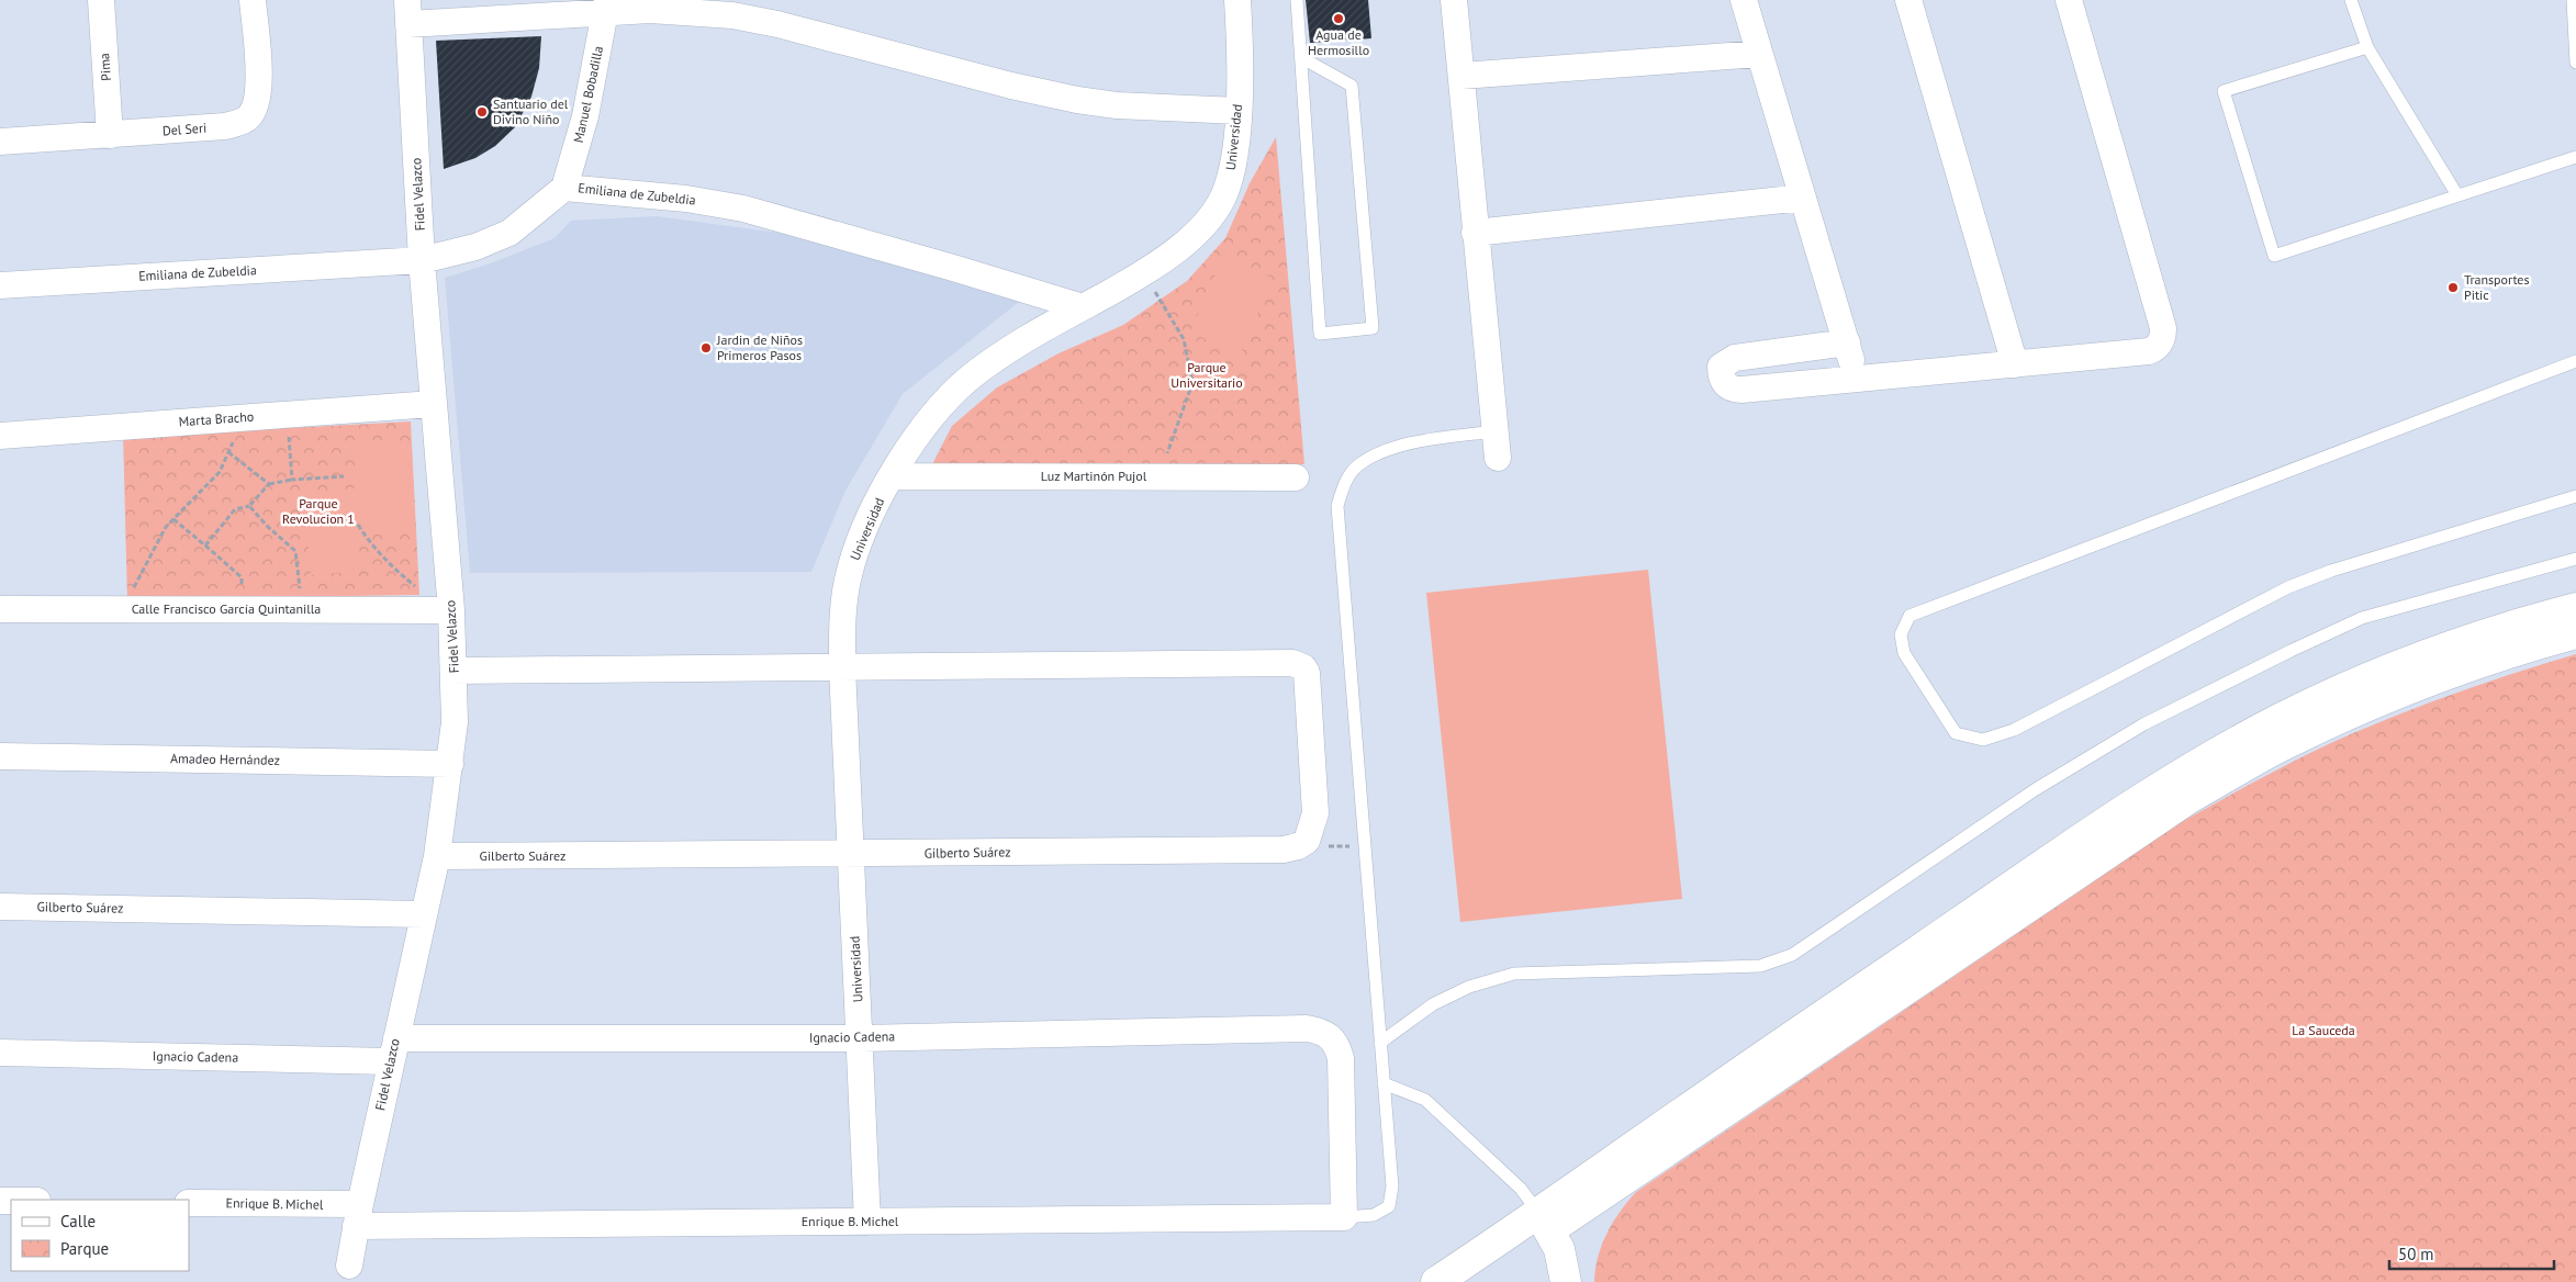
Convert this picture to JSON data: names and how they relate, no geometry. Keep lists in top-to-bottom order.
{
  "streets": {
    "street": [
      "Pima",
      "Manuel Bobadilla",
      "Del Seri",
      "Universidad",
      "Fidel Velazco",
      "Emiliana de Zubeldia",
      "Marta Bracho",
      "Luz Martinón Pujol",
      "Calle Francisco García Quintanilla",
      "Amadeo Hernández",
      "Gilberto Suárez",
      "Ignacio Cadena",
      "Enrique B. Michel"
    ]
  },
  "crossings": [
    ["Pima", "Del Seri"],
    ["Manuel Bobadilla", "Emiliana de Zubeldia"],
    ["Universidad", "Emiliana de Zubeldia"],
    ["Universidad", "Luz Martinón Pujol"],
    ["Universidad", "Gilberto Suárez"],
    ["Universidad", "Ignacio Cadena"],
    ["Universidad", "Enrique B. Michel"],
    ["Fidel Velazco", "Emiliana de Zubeldia"],
    ["Fidel Velazco", "Marta Bracho"],
    ["Fidel Velazco", "Calle Francisco García Quintanilla"],
    ["Fidel Velazco", "Amadeo Hernández"],
    ["Fidel Velazco", "Gilberto Suárez"],
    ["Fidel Velazco", "Ignacio Cadena"],
    ["Fidel Velazco", "Enrique B. Michel"],
    ["Ignacio Cadena", "Enrique B. Michel"]
  ],
  "parks": ["Parque Universitario", "Parque Revolucion 1", "La Sauceda"],
  "places": [
    "Agua de Hermosillo",
    "Santuario del Divino Niño",
    "Transportes Pitic",
    "Jardin de Niños Primeros Pasos"
  ],
  "legend": ["Calle", "Parque"],
  "scale_bar": "50 m"
}
